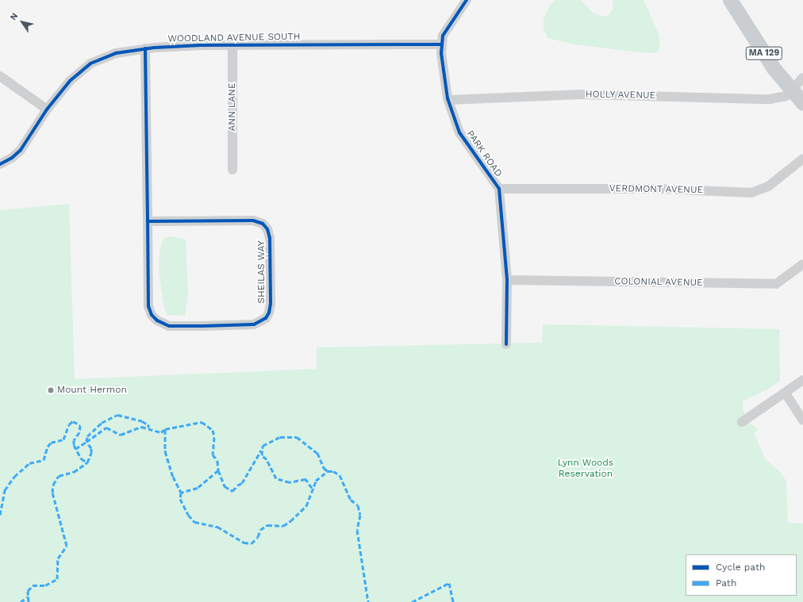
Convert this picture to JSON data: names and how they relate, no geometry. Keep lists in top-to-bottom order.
{
  "streets": {
    "main road": ["MA 129"],
    "street": [
      "WOODLAND AVENUE SOUTH",
      "HOLLY AVENUE",
      "ANN LANE",
      "PARK ROAD",
      "VERDMONT AVENUE",
      "SHEILAS WAY",
      "COLONIAL AVENUE"
    ]
  },
  "crossings": [
    ["WOODLAND AVENUE SOUTH", "ANN LANE"],
    ["WOODLAND AVENUE SOUTH", "PARK ROAD"],
    ["WOODLAND AVENUE SOUTH", "SHEILAS WAY"],
    ["MA 129", "HOLLY AVENUE"],
    ["HOLLY AVENUE", "PARK ROAD"],
    ["PARK ROAD", "VERDMONT AVENUE"],
    ["PARK ROAD", "COLONIAL AVENUE"]
  ],
  "parks": ["Lynn Woods Reservation"],
  "places": ["Mount Hermon"],
  "legend": ["Cycle path", "Path"],
  "north": "top left"
}
